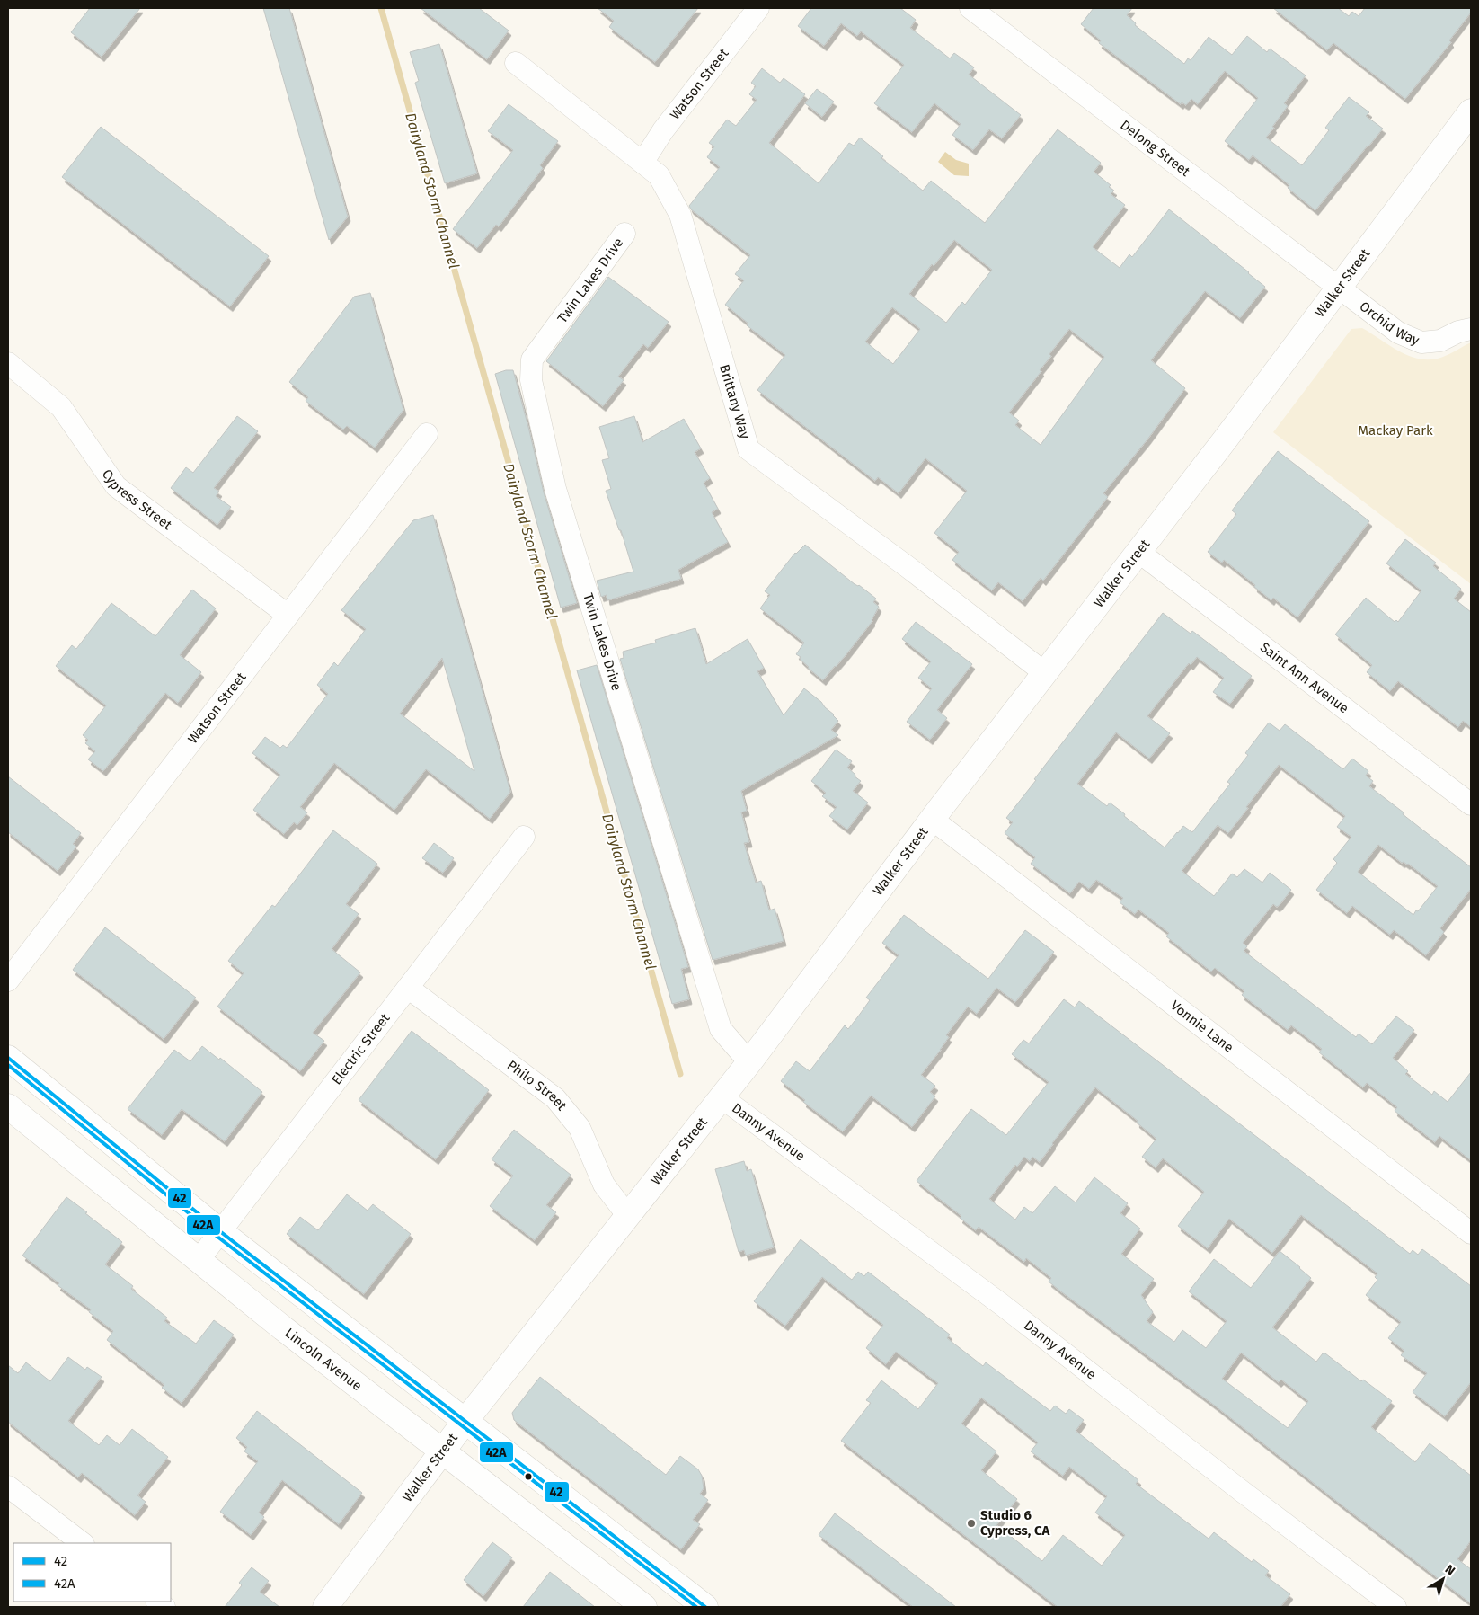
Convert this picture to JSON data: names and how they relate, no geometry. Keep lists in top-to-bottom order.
{
  "streets": {
    "main road": ["Walker Street", "Lincoln Avenue"],
    "street": [
      "Watson Street",
      "Delong Street",
      "Twin Lakes Drive",
      "Orchid Way",
      "Brittany Way",
      "Cypress Street",
      "Saint Ann Avenue",
      "Vonnie Lane",
      "Electric Street",
      "Philo Street",
      "Danny Avenue"
    ]
  },
  "crossings": [
    ["Watson Street", "Brittany Way"],
    ["Watson Street", "Cypress Street"],
    ["Delong Street", "Walker Street"],
    ["Delong Street", "Orchid Way"],
    ["Twin Lakes Drive", "Walker Street"],
    ["Walker Street", "Orchid Way"],
    ["Walker Street", "Brittany Way"],
    ["Walker Street", "Saint Ann Avenue"],
    ["Walker Street", "Vonnie Lane"],
    ["Walker Street", "Philo Street"],
    ["Walker Street", "Danny Avenue"],
    ["Walker Street", "Lincoln Avenue"],
    ["Electric Street", "Philo Street"],
    ["Electric Street", "Lincoln Avenue"]
  ],
  "water": ["Dairyland Storm Channel"],
  "parks": ["Mackay Park"],
  "places": ["Studio 6 Cypress, CA"],
  "lines": ["transit line 42", "transit line 42A"],
  "legend": ["42", "42A"],
  "north": "top right"
}
